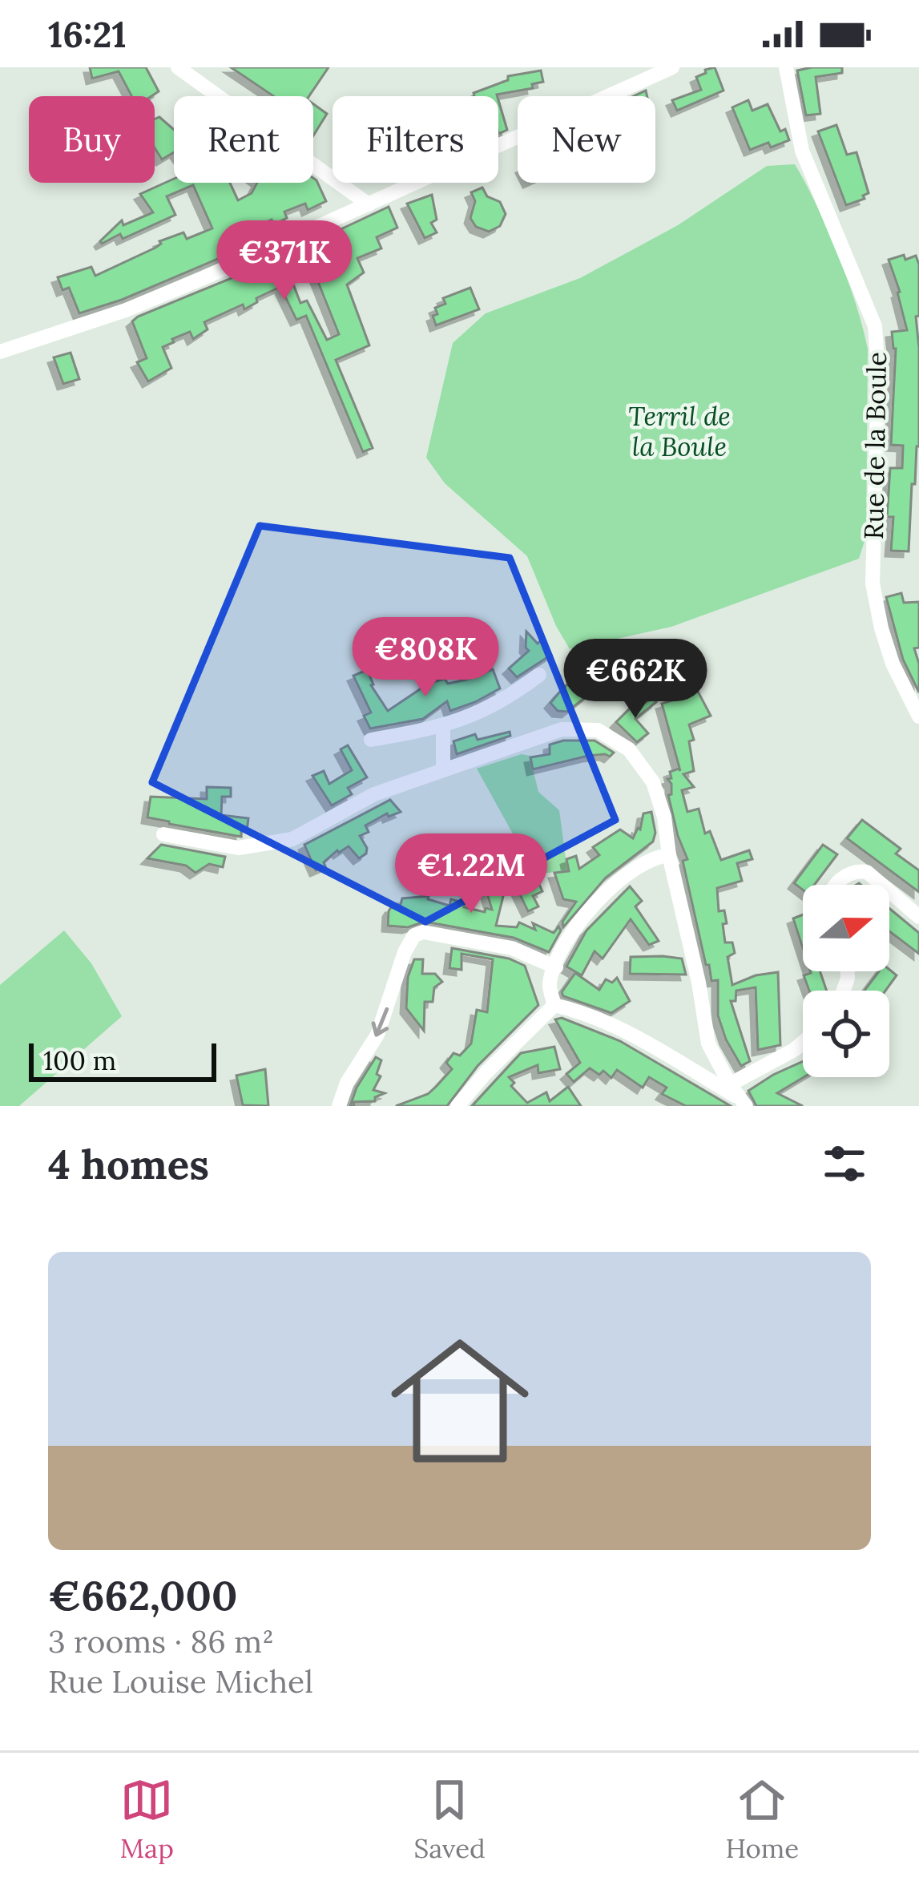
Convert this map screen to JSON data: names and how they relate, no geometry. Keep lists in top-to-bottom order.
{
  "streets": {
    "street": ["Rue de la Boule"]
  },
  "parks": ["Terril de la Boule"],
  "scale_bar": "100 m",
  "north": "right",
  "page": {
    "status": "16:21",
    "chip": [
      "Buy",
      "Rent",
      "Filters",
      "New"
    ],
    "price": [
      "€371K",
      "€808K",
      "€662K",
      "€1.22M"
    ],
    "scale": "100 m",
    "heading": "4 homes",
    "list": [
      {
        "name": "€662,000",
        "note": "3 rooms · 86 m² · Rue Louise Michel"
      }
    ],
    "tabs": ["Map", "Saved", "Home"]
  }
}
